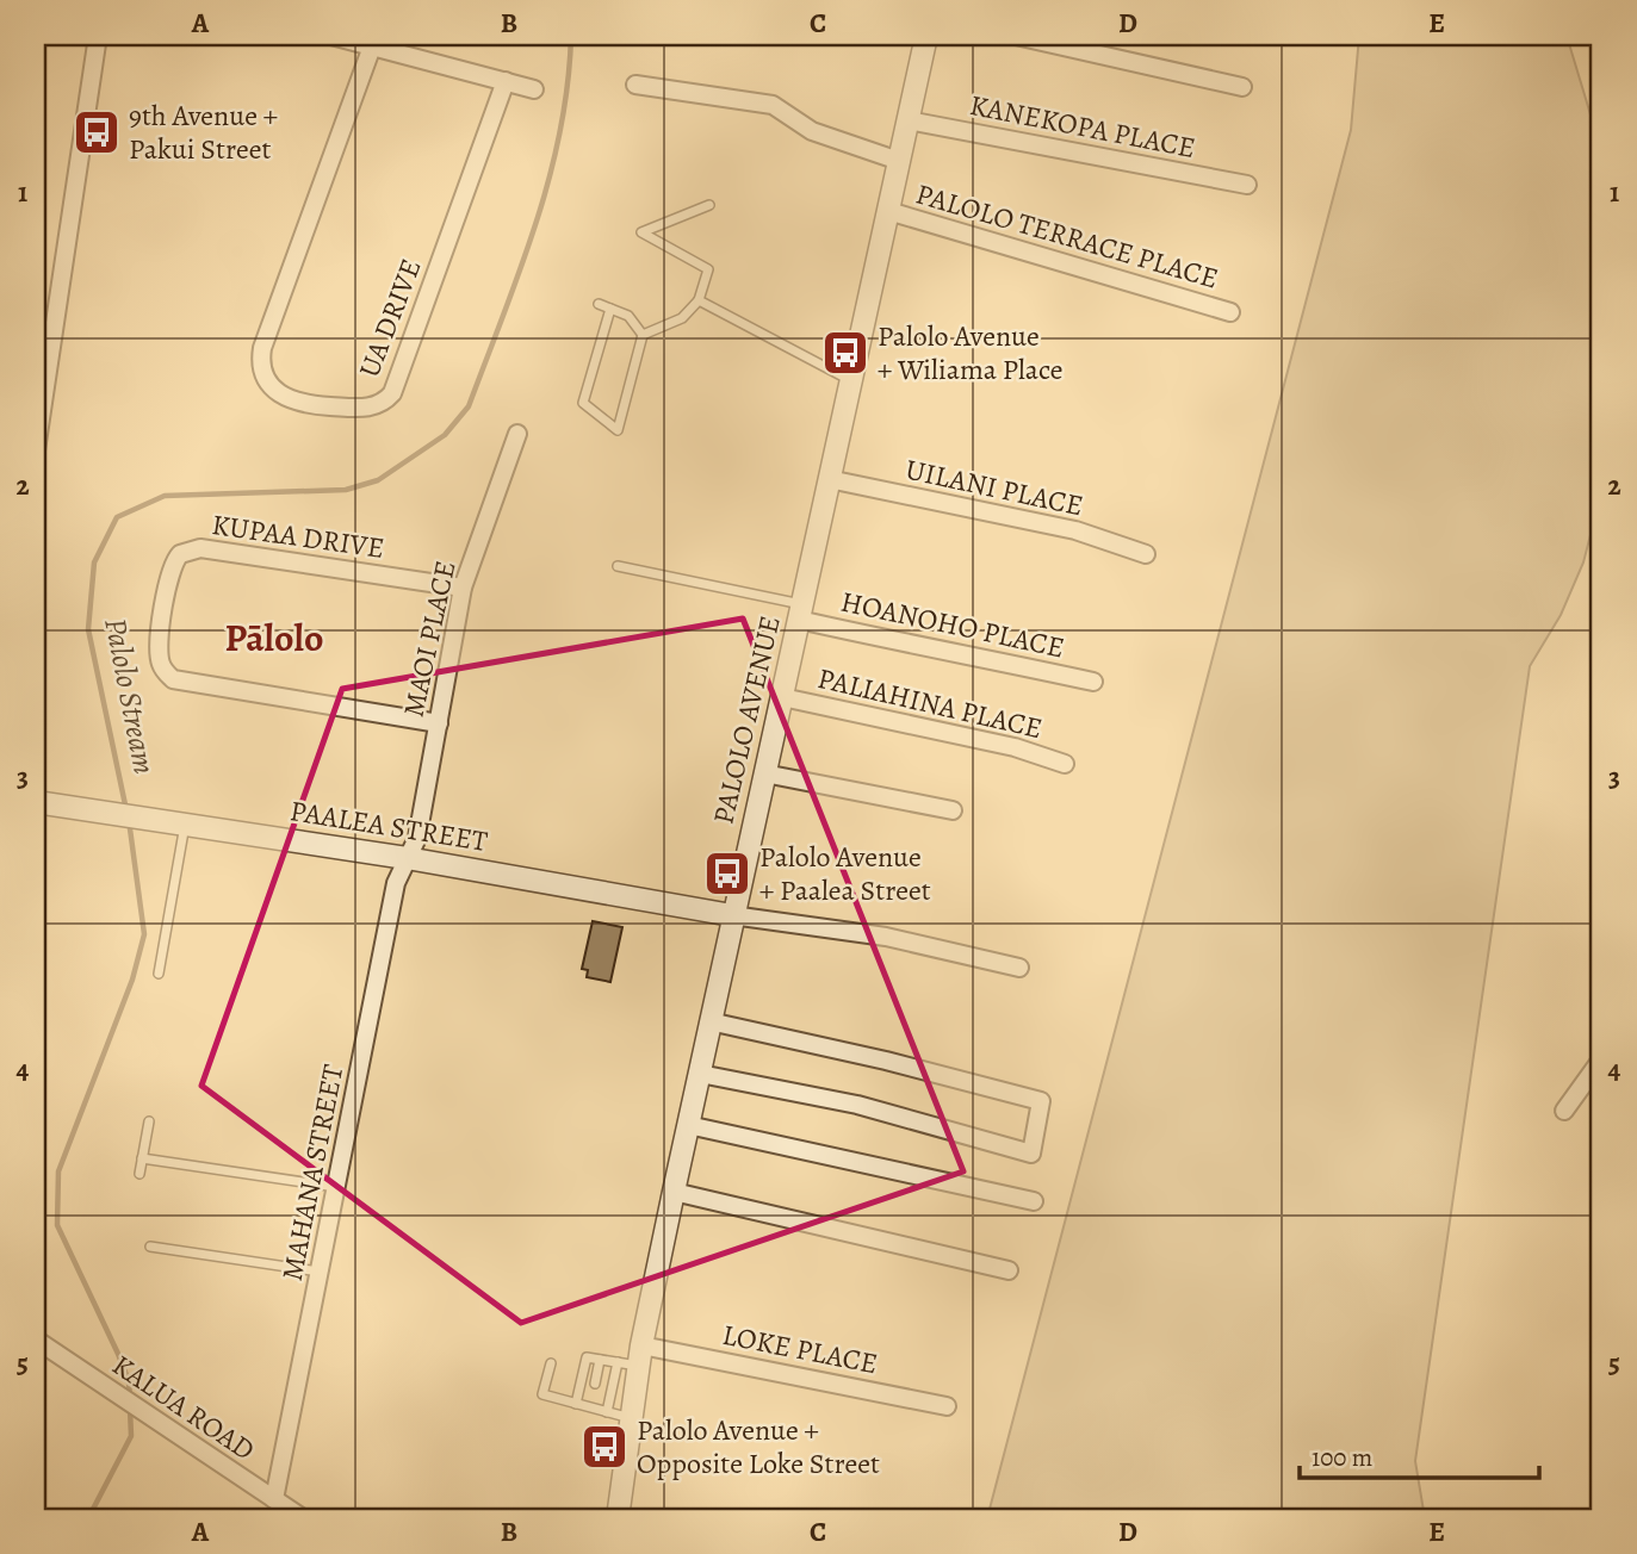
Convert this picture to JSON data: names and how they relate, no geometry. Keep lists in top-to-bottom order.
{
  "streets": {
    "street": [
      "KANEKOPA PLACE",
      "PALOLO TERRACE PLACE",
      "UA DRIVE",
      "UILANI PLACE",
      "KUPAA DRIVE",
      "HOANOHO PLACE",
      "MAOI PLACE",
      "PALIAHINA PLACE",
      "PALOLO AVENUE",
      "PAALEA STREET",
      "MAHANA STREET",
      "LOKE PLACE",
      "KALUA ROAD"
    ]
  },
  "crossings": [
    ["KANEKOPA PLACE", "PALOLO AVENUE"],
    ["PALOLO TERRACE PLACE", "PALOLO AVENUE"],
    ["UILANI PLACE", "PALOLO AVENUE"],
    ["KUPAA DRIVE", "MAOI PLACE"],
    ["HOANOHO PLACE", "PALOLO AVENUE"],
    ["MAOI PLACE", "PAALEA STREET"],
    ["MAOI PLACE", "MAHANA STREET"],
    ["PALIAHINA PLACE", "PALOLO AVENUE"],
    ["PALOLO AVENUE", "PAALEA STREET"],
    ["PALOLO AVENUE", "LOKE PLACE"],
    ["PAALEA STREET", "MAHANA STREET"],
    ["MAHANA STREET", "KALUA ROAD"]
  ],
  "districts": ["Pālolo"],
  "water": ["Palolo Stream"],
  "places": {
    "bus stop": [
      "9th Avenue + Pakui Street",
      "Palolo Avenue + Wiliama Place",
      "Palolo Avenue + Paalea Street",
      "Palolo Avenue + Opposite Loke Street"
    ]
  },
  "scale_bar": "100 m",
  "grid": {
    "columns": [
      "A",
      "B",
      "C",
      "D",
      "E"
    ],
    "rows": [
      "1",
      "2",
      "3",
      "4",
      "5"
    ]
  }
}
